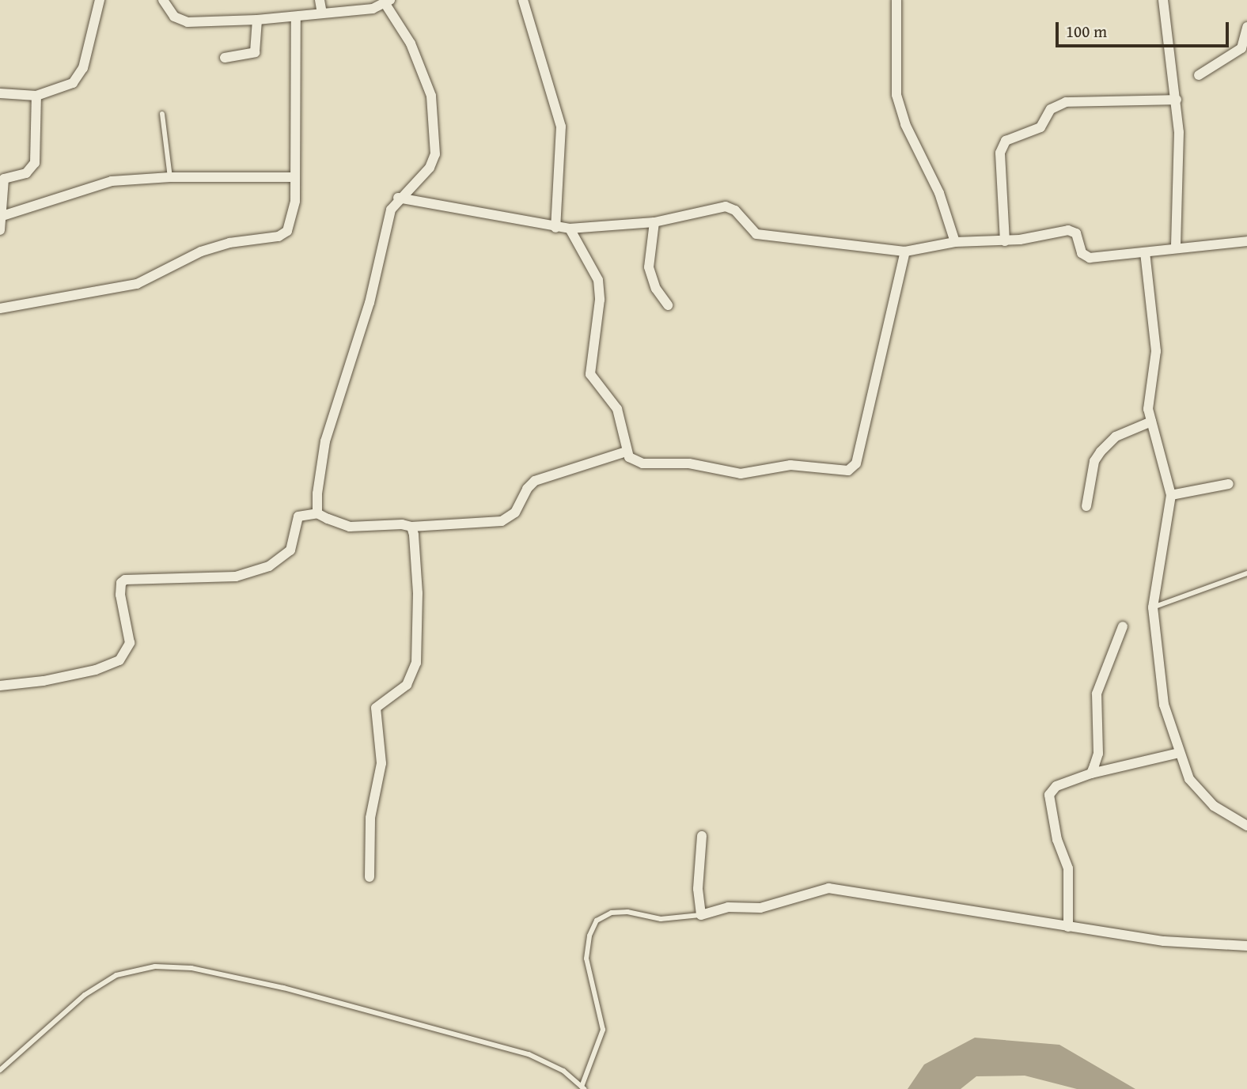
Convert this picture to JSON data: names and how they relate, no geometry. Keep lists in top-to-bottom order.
{
  "scale_bar": "100 m"
}
